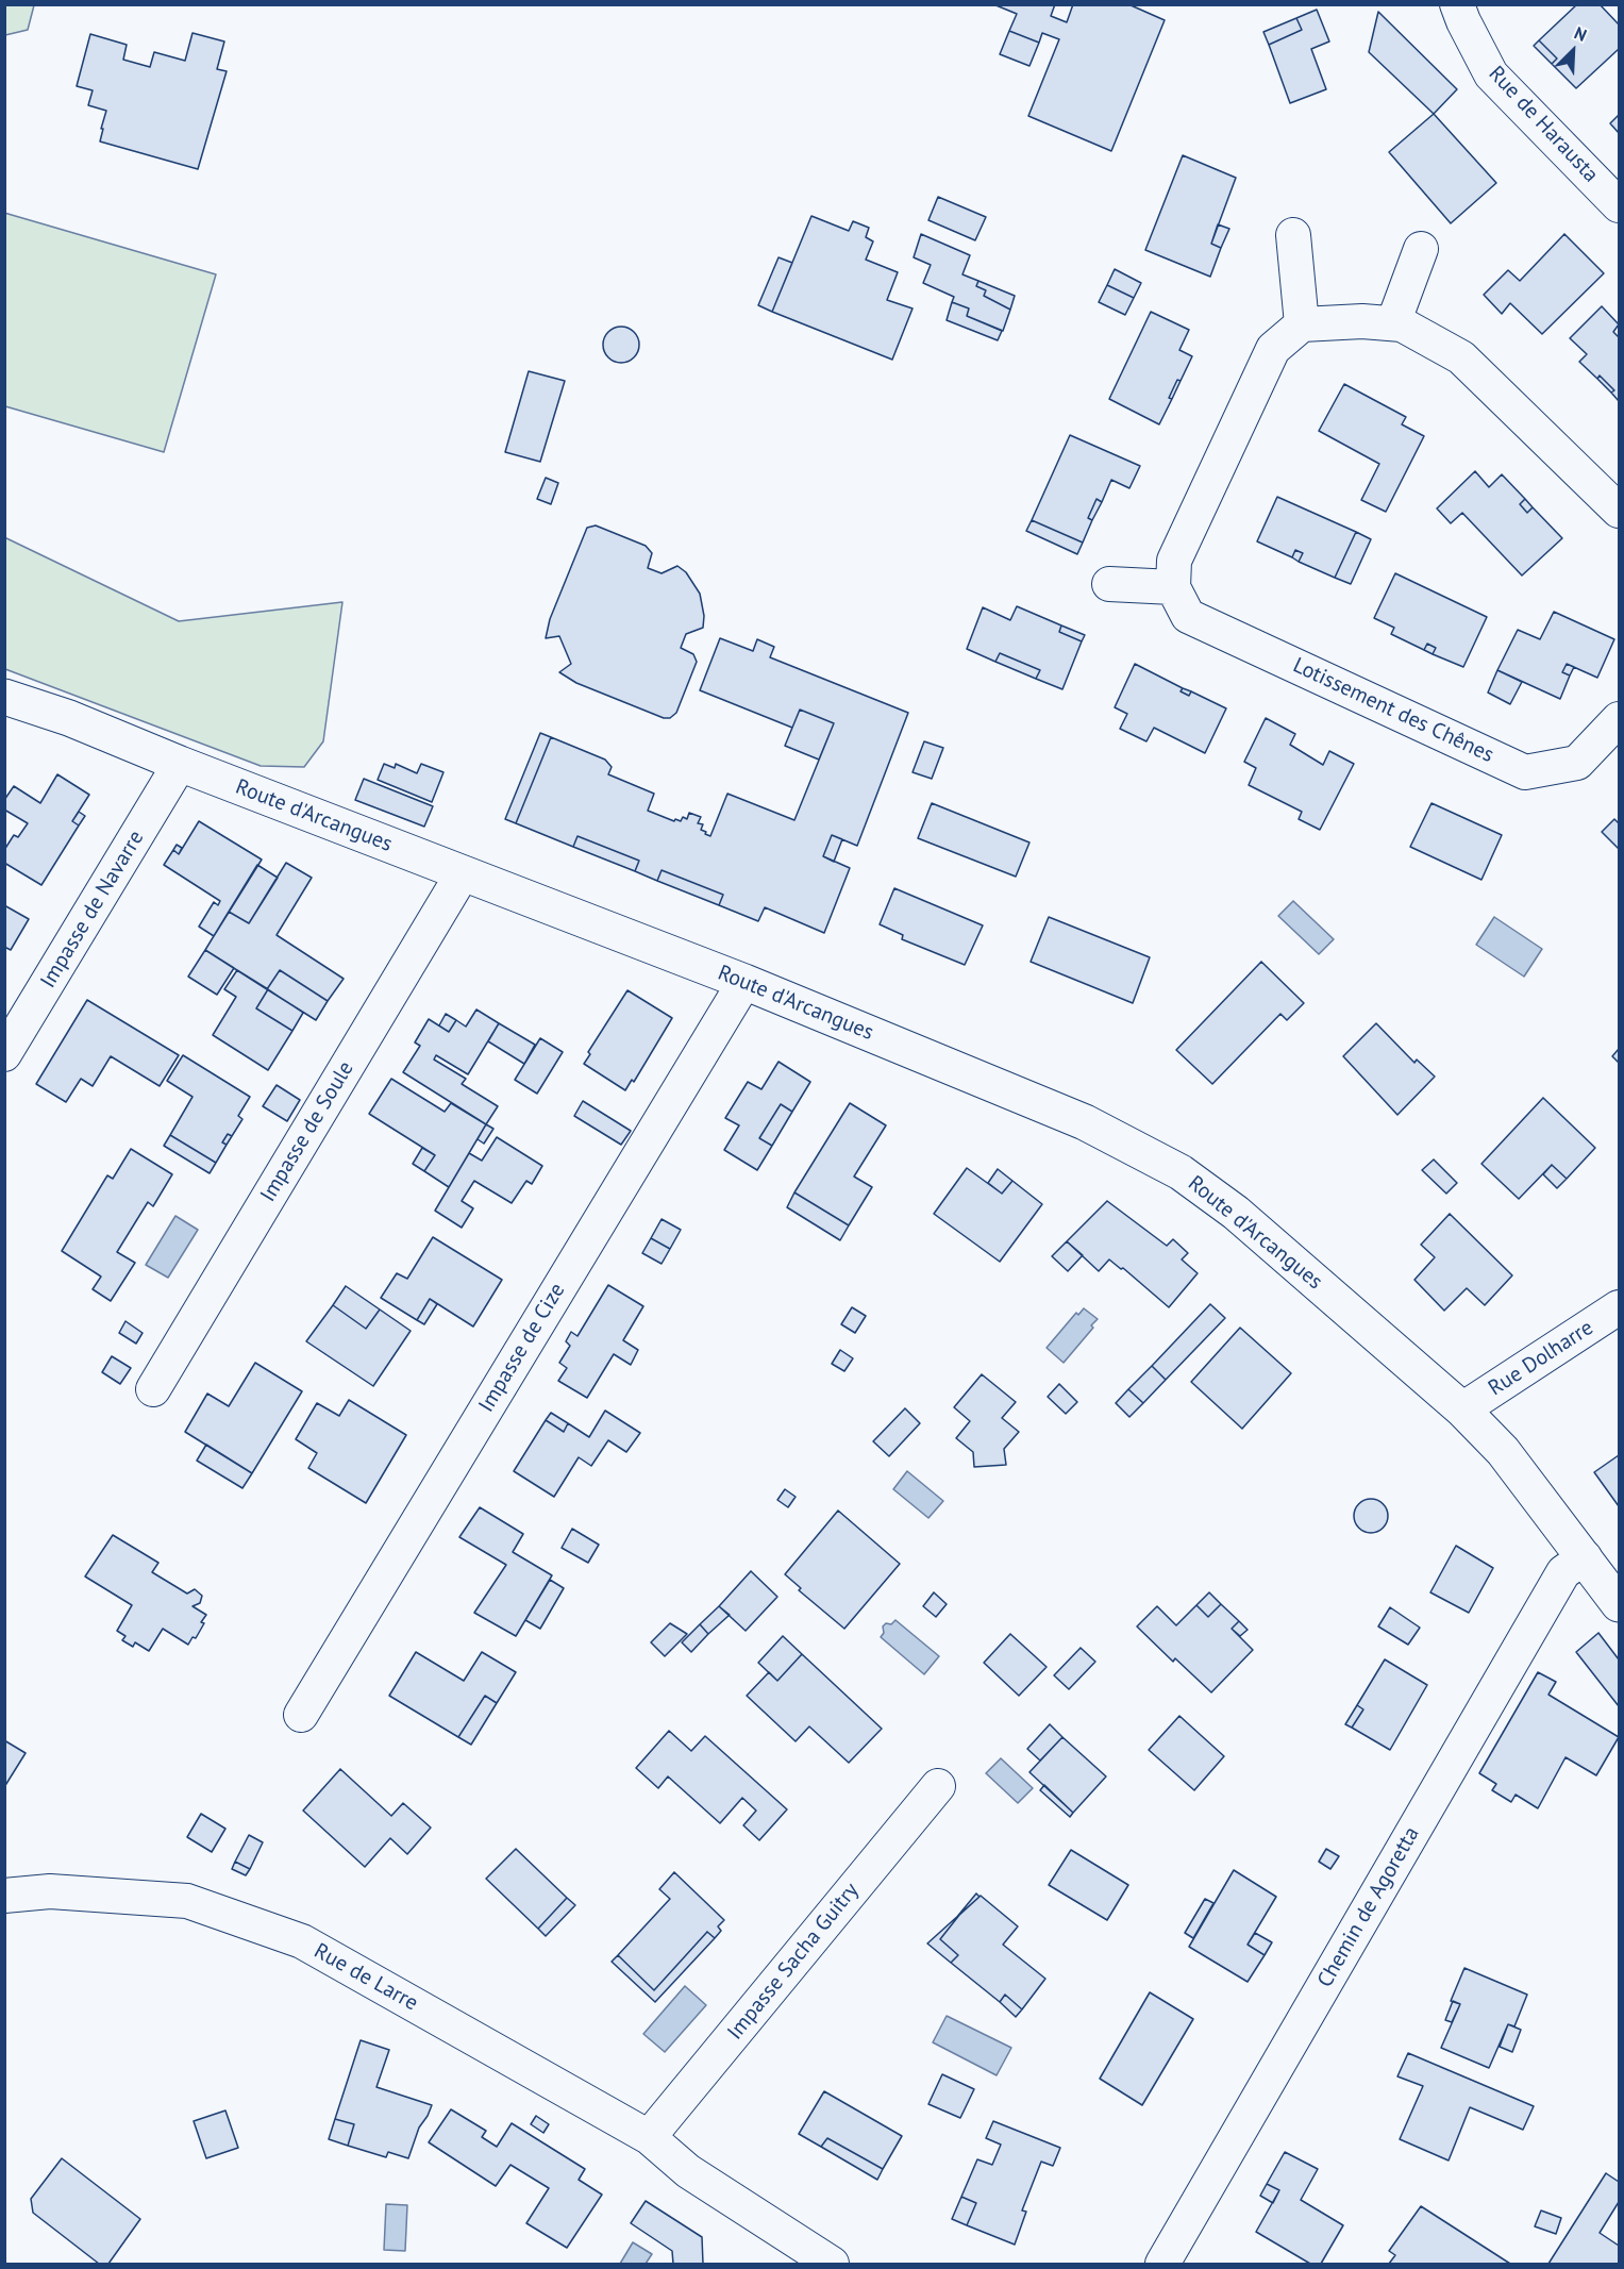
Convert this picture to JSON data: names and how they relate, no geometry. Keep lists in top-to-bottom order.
{
  "streets": {
    "street": [
      "Rue de Harausta",
      "Lotissement des Chênes",
      "Route d'Arcangues",
      "Impasse de Navarre",
      "Impasse de Soule",
      "Impasse de Cize",
      "Rue Dolharre",
      "Chemin de Agoretta",
      "Impasse Sacha Guitry",
      "Rue de Larre"
    ]
  },
  "crossings": [
    ["Route d'Arcangues", "Impasse de Navarre"],
    ["Route d'Arcangues", "Impasse de Soule"],
    ["Route d'Arcangues", "Impasse de Cize"],
    ["Route d'Arcangues", "Rue Dolharre"],
    ["Route d'Arcangues", "Chemin de Agoretta"],
    ["Impasse Sacha Guitry", "Rue de Larre"]
  ],
  "north": "top right"
}
